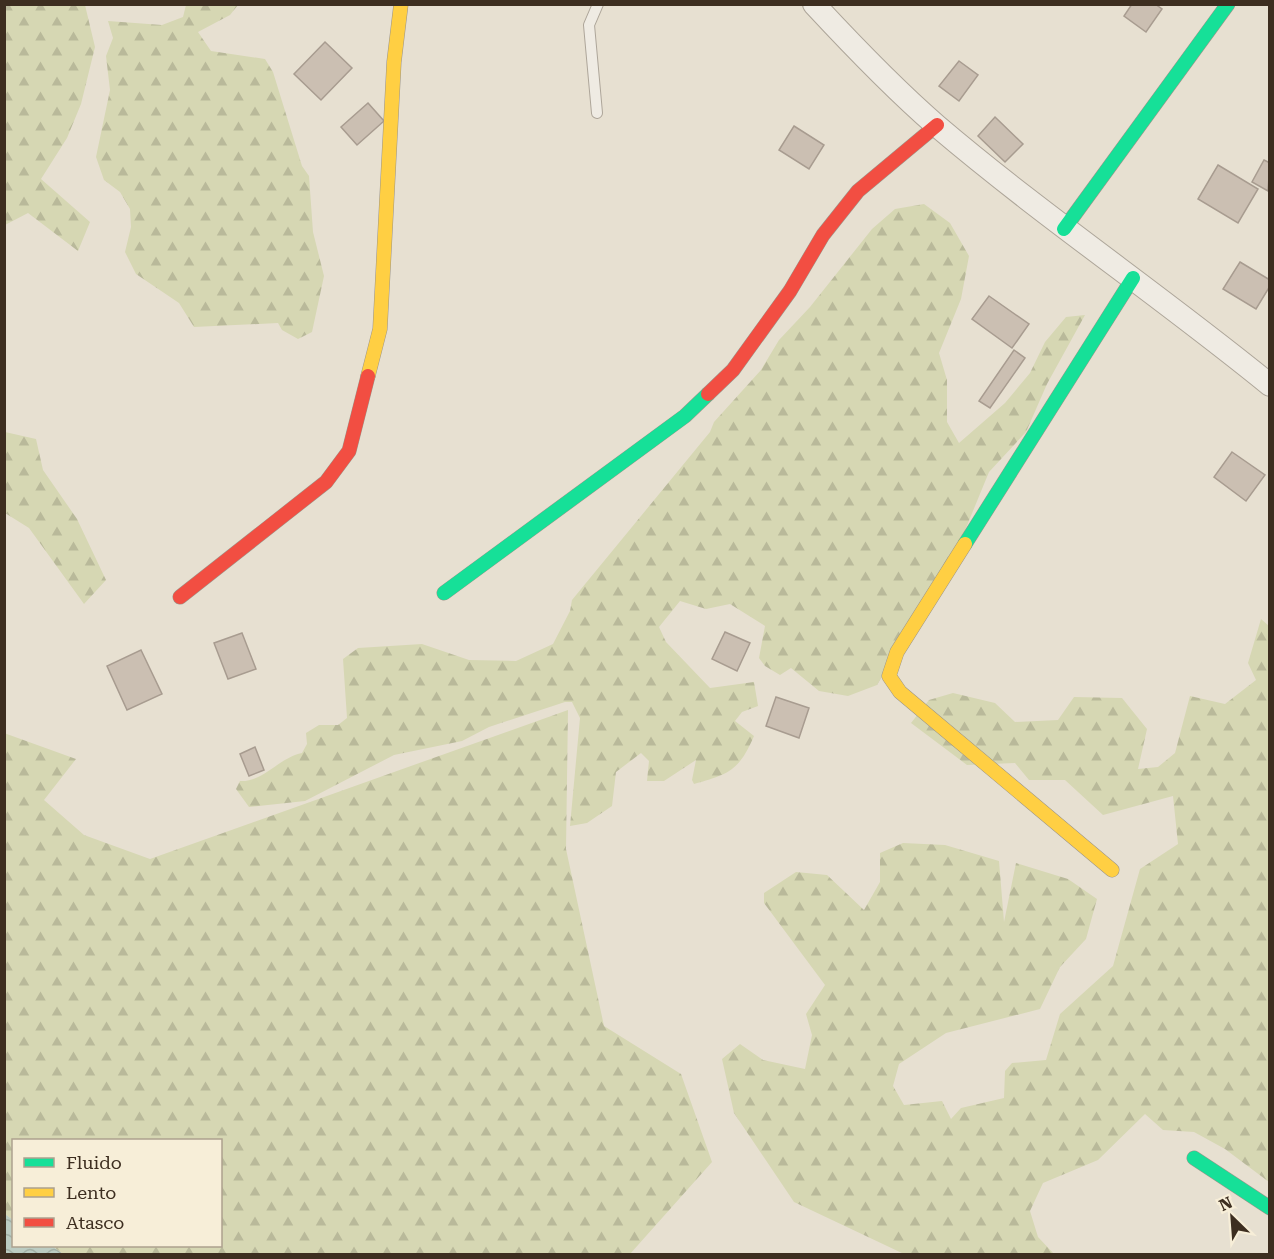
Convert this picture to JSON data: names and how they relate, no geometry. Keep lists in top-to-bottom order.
{
  "legend": ["Fluido", "Lento", "Atasco"],
  "north": "top left"
}
